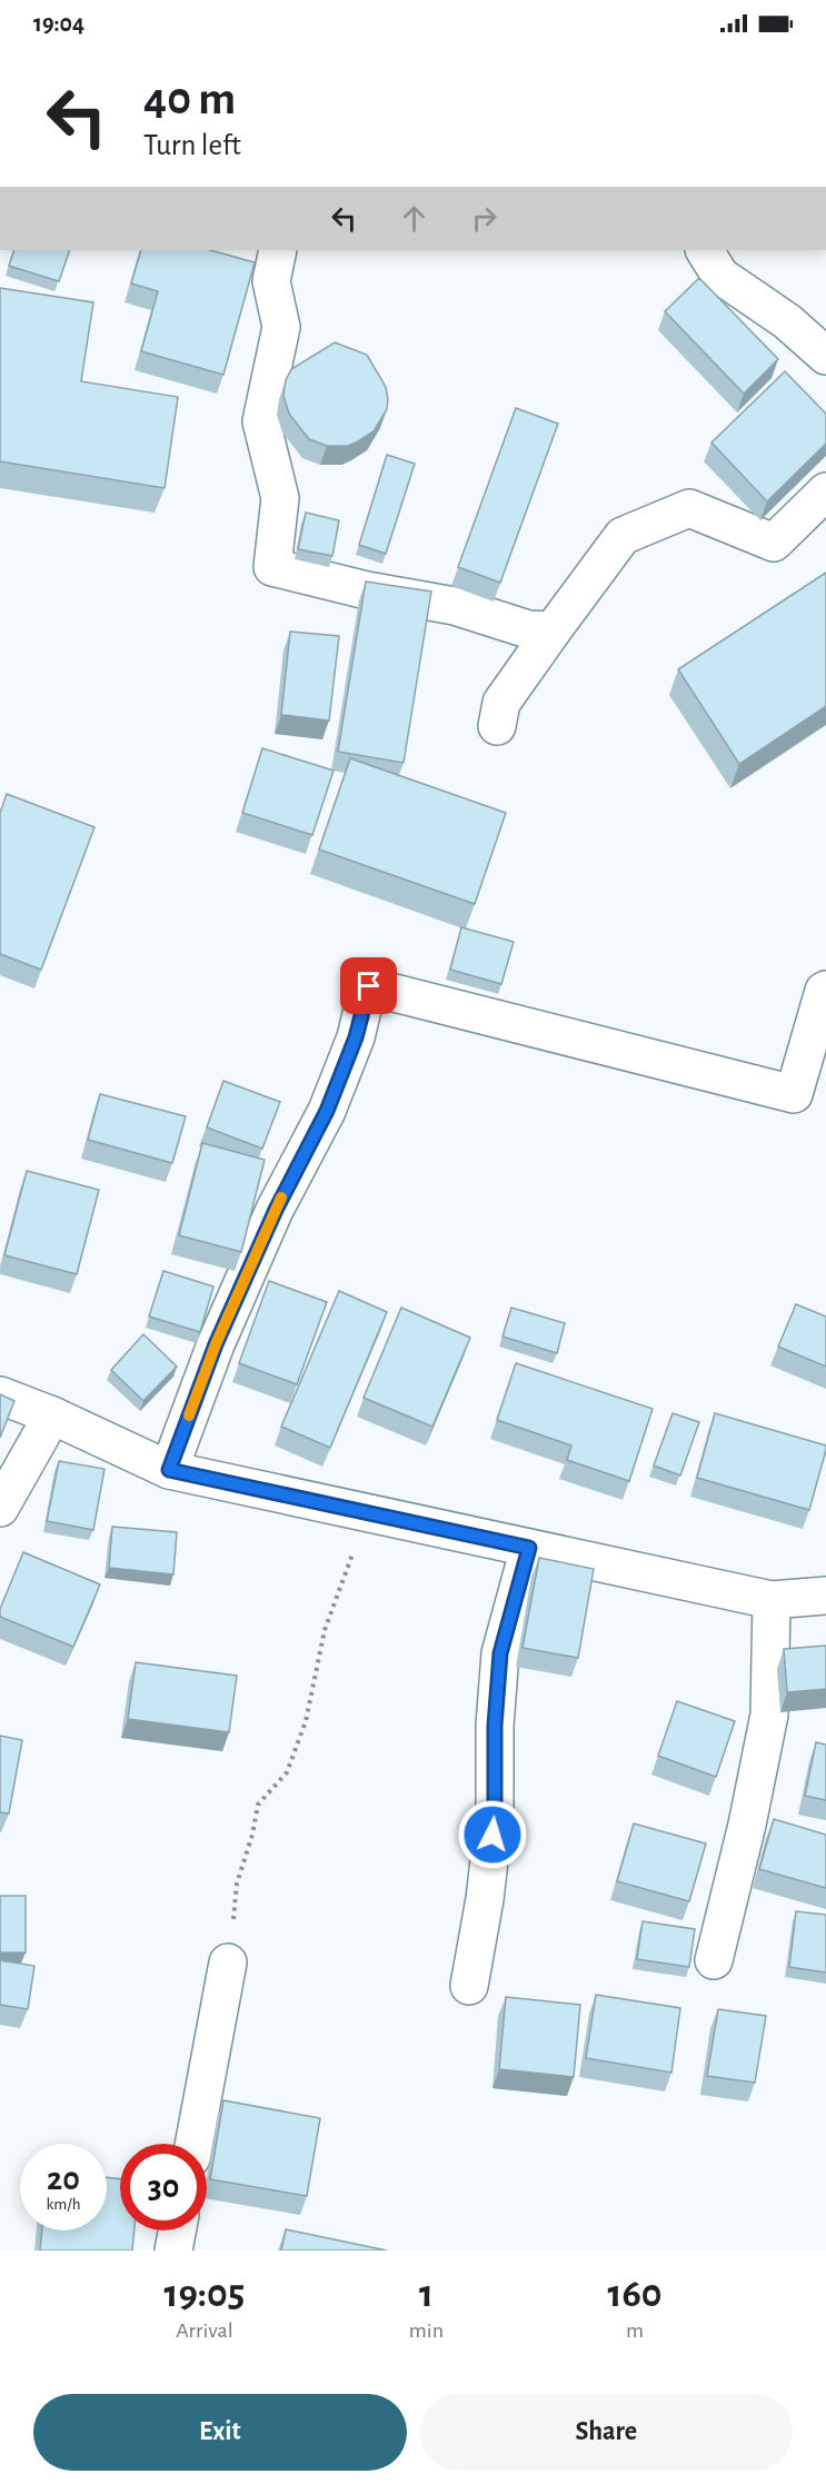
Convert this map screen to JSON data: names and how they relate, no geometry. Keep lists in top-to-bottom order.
{
  "page": {
    "status": "19:04",
    "turn": ["40 m", "Turn left"],
    "speed": "20 km/h",
    "limit": "30",
    "eta": [
      "19:05",
      "Arrival",
      "1",
      "min",
      "160",
      "m"
    ],
    "buttons": ["Exit", "Share"]
  }
}
